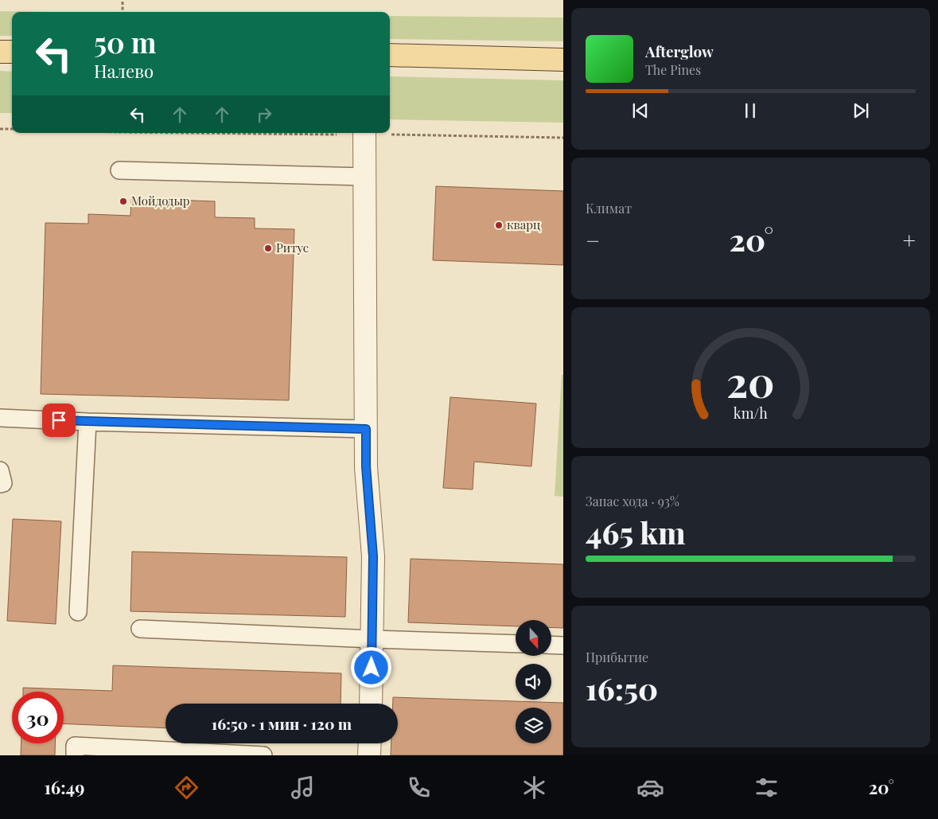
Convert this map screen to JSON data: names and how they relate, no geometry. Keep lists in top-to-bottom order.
{
  "places": ["Мойдодыр", "кварц", "Ритус"],
  "north": "bottom",
  "page": {
    "turn": ["50 m", "Налево"],
    "song": ["Afterglow", "The Pines"],
    "tile": [
      "Климат",
      ["Запас хода · 93%", "465 km"],
      ["Прибытие", "16:50"]
    ],
    "heat": ["−", "20°", "+"],
    "limit": "30",
    "trip": "16:50 · 1 мин · 120 m",
    "tabs": ["16:49", "20°"],
    "gauge": ["20", "km/h"]
  }
}
